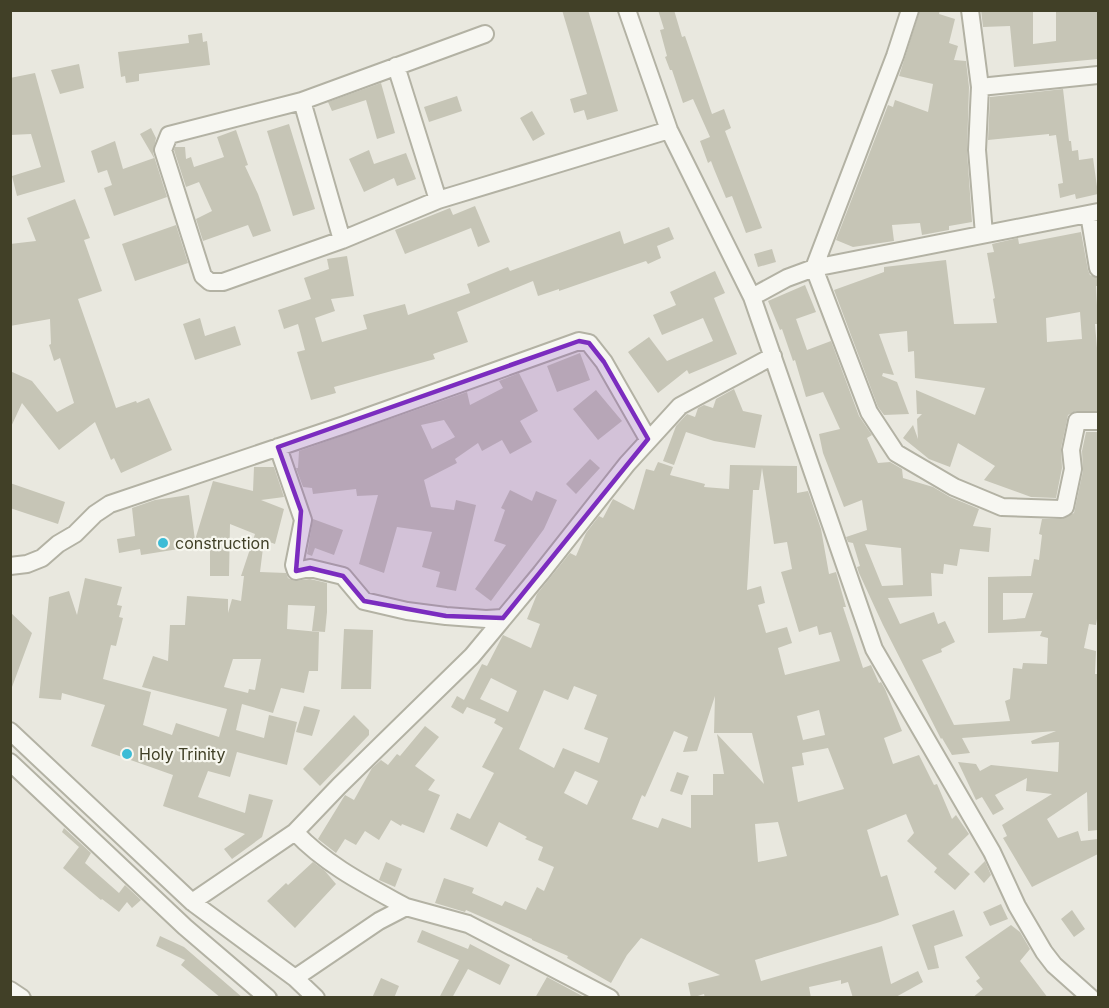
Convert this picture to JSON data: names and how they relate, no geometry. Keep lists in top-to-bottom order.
{
  "places": ["construction", "Holy Trinity"]
}
